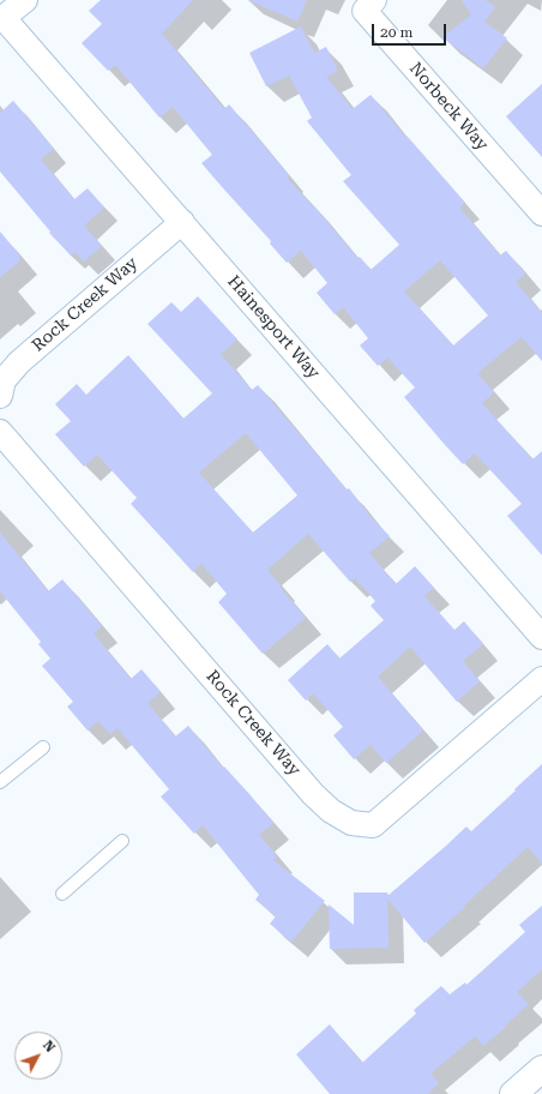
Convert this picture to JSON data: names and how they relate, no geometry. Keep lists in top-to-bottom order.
{
  "streets": {
    "street": ["Norbeck Way", "Rock Creek Way", "Hainesport Way"]
  },
  "crossings": [
    ["Rock Creek Way", "Hainesport Way"]
  ],
  "scale_bar": "20 m",
  "north": "top right"
}
